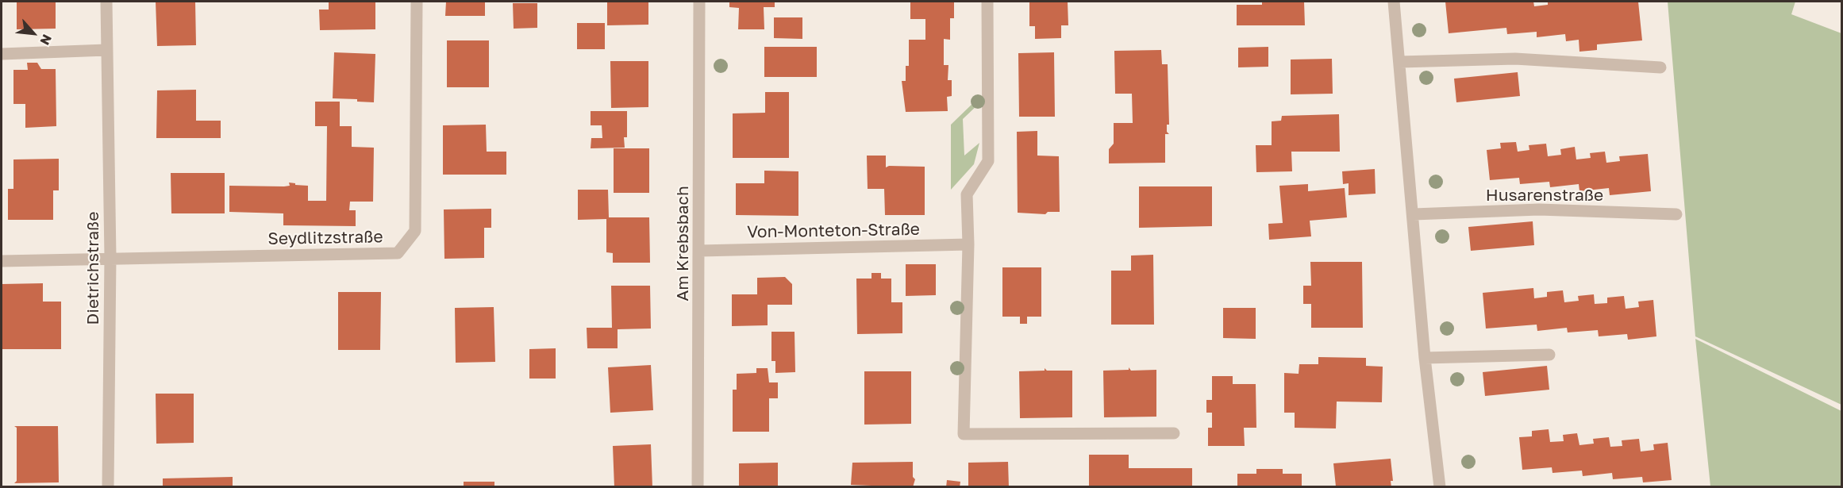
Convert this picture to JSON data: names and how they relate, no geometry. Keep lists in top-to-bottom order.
{
  "streets": {
    "street": [
      "Husarenstraße",
      "Von-Monteton-Straße",
      "Seydlitzstraße",
      "Am Krebsbach",
      "Dietrichstraße"
    ]
  },
  "crossings": [
    ["Von-Monteton-Straße", "Am Krebsbach"],
    ["Seydlitzstraße", "Dietrichstraße"]
  ],
  "north": "bottom right"
}
